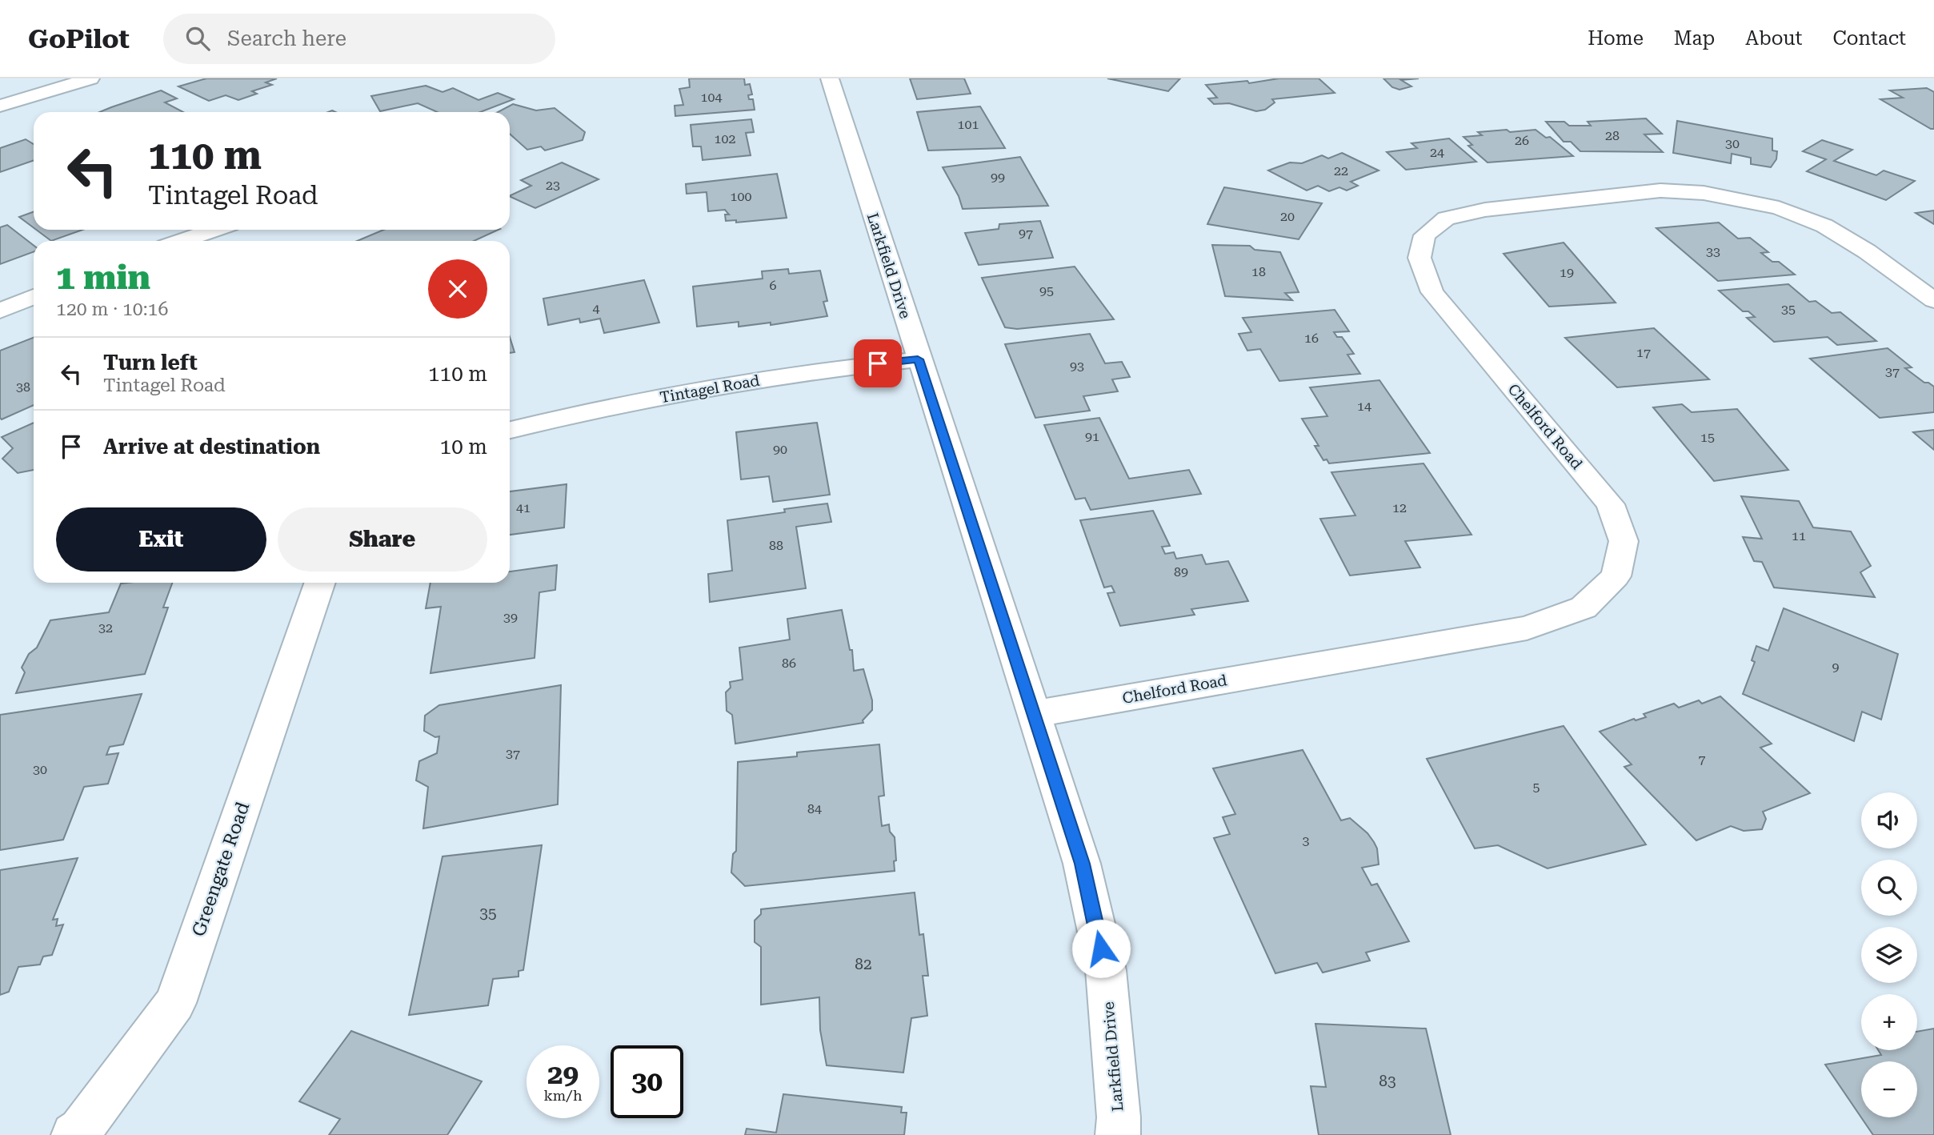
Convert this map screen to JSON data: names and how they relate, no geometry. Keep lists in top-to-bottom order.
{
  "streets": {
    "street": [
      "Larkfield Drive",
      "Tintagel Road",
      "Chelford Road",
      "Greengate Road"
    ]
  },
  "crossings": [
    ["Larkfield Drive", "Tintagel Road"],
    ["Larkfield Drive", "Chelford Road"]
  ],
  "house_numbers": [
    "104",
    "101",
    "28",
    "102",
    "26",
    "30",
    "24",
    "22",
    "99",
    "23",
    "100",
    "20",
    "97",
    "33",
    "18",
    "19",
    "6",
    "95",
    "4",
    "35",
    "16",
    "17",
    "93",
    "37",
    "38",
    "14",
    "91",
    "15",
    "90",
    "41",
    "12",
    "11",
    "88",
    "89",
    "39",
    "32",
    "86",
    "9",
    "37",
    "7",
    "30",
    "5",
    "84",
    "3",
    "35",
    "82",
    "83"
  ],
  "page": {
    "header": "GoPilot",
    "search": "Search here",
    "nav": [
      "Home",
      "Map",
      "About",
      "Contact"
    ],
    "turn": ["110 m", "Tintagel Road"],
    "heading": ["1 min", "120 m · 10:16"],
    "list": [
      {
        "name": "Turn left",
        "note": "Tintagel Road",
        "value": "110 m"
      },
      {
        "name": "Arrive at destination",
        "value": "10 m"
      }
    ],
    "buttons": ["Exit", "Share"],
    "map_buttons": ["+", "−"],
    "speed": "29 km/h",
    "limit": "30"
  }
}
